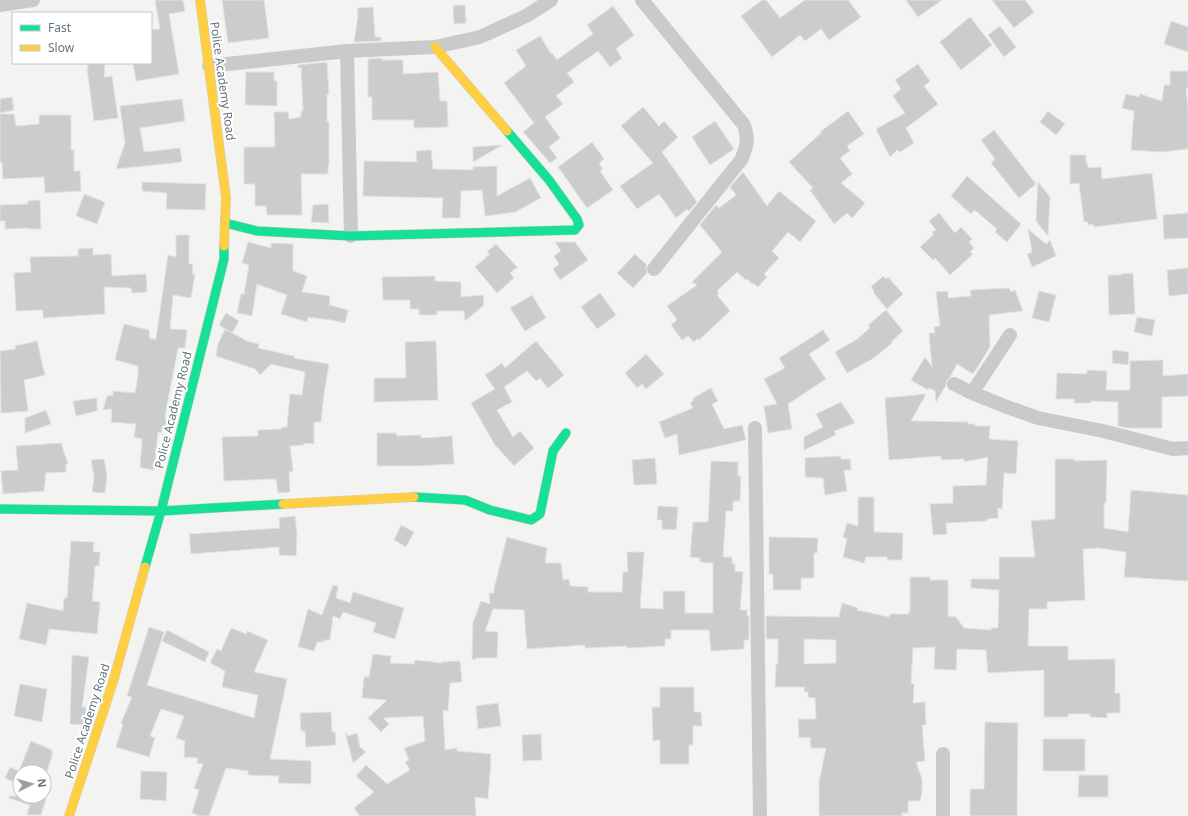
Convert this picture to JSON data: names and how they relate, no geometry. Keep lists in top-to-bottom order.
{
  "streets": {
    "street": ["Police Academy Road"]
  },
  "legend": ["Fast", "Slow"],
  "north": "right"
}
